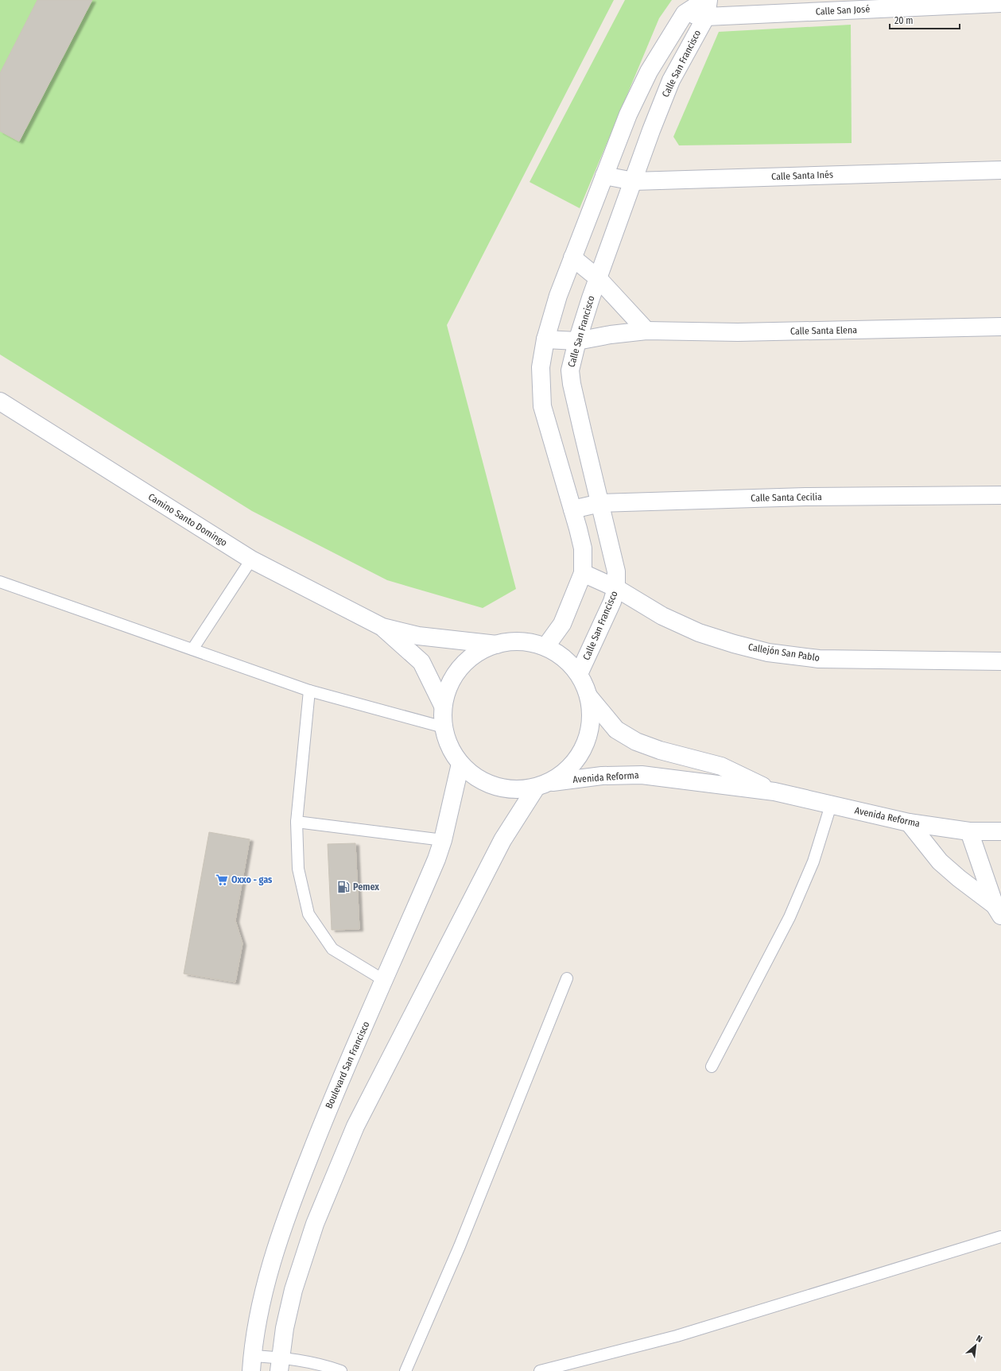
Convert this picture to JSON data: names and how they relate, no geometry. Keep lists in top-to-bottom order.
{
  "streets": {
    "street": [
      "Calle San José",
      "Calle San Francisco",
      "Calle Santa Inés",
      "Calle Santa Elena",
      "Calle Santa Cecilia",
      "Camino Santo Domingo",
      "Callejón San Pablo",
      "Avenida Reforma",
      "Boulevard San Francisco"
    ]
  },
  "crossings": [
    ["Calle San José", "Calle San Francisco"],
    ["Calle San José", "Calle Santa Inés"],
    ["Calle San Francisco", "Calle Santa Inés"],
    ["Calle San Francisco", "Calle Santa Elena"],
    ["Calle San Francisco", "Calle Santa Cecilia"],
    ["Calle San Francisco", "Callejón San Pablo"],
    ["Camino Santo Domingo", "Avenida Reforma"],
    ["Avenida Reforma", "Boulevard San Francisco"]
  ],
  "places": {
    "supermarket": ["Oxxo - gas"],
    "fuel station": ["Pemex"]
  },
  "scale_bar": "20 m",
  "north": "top right"
}
